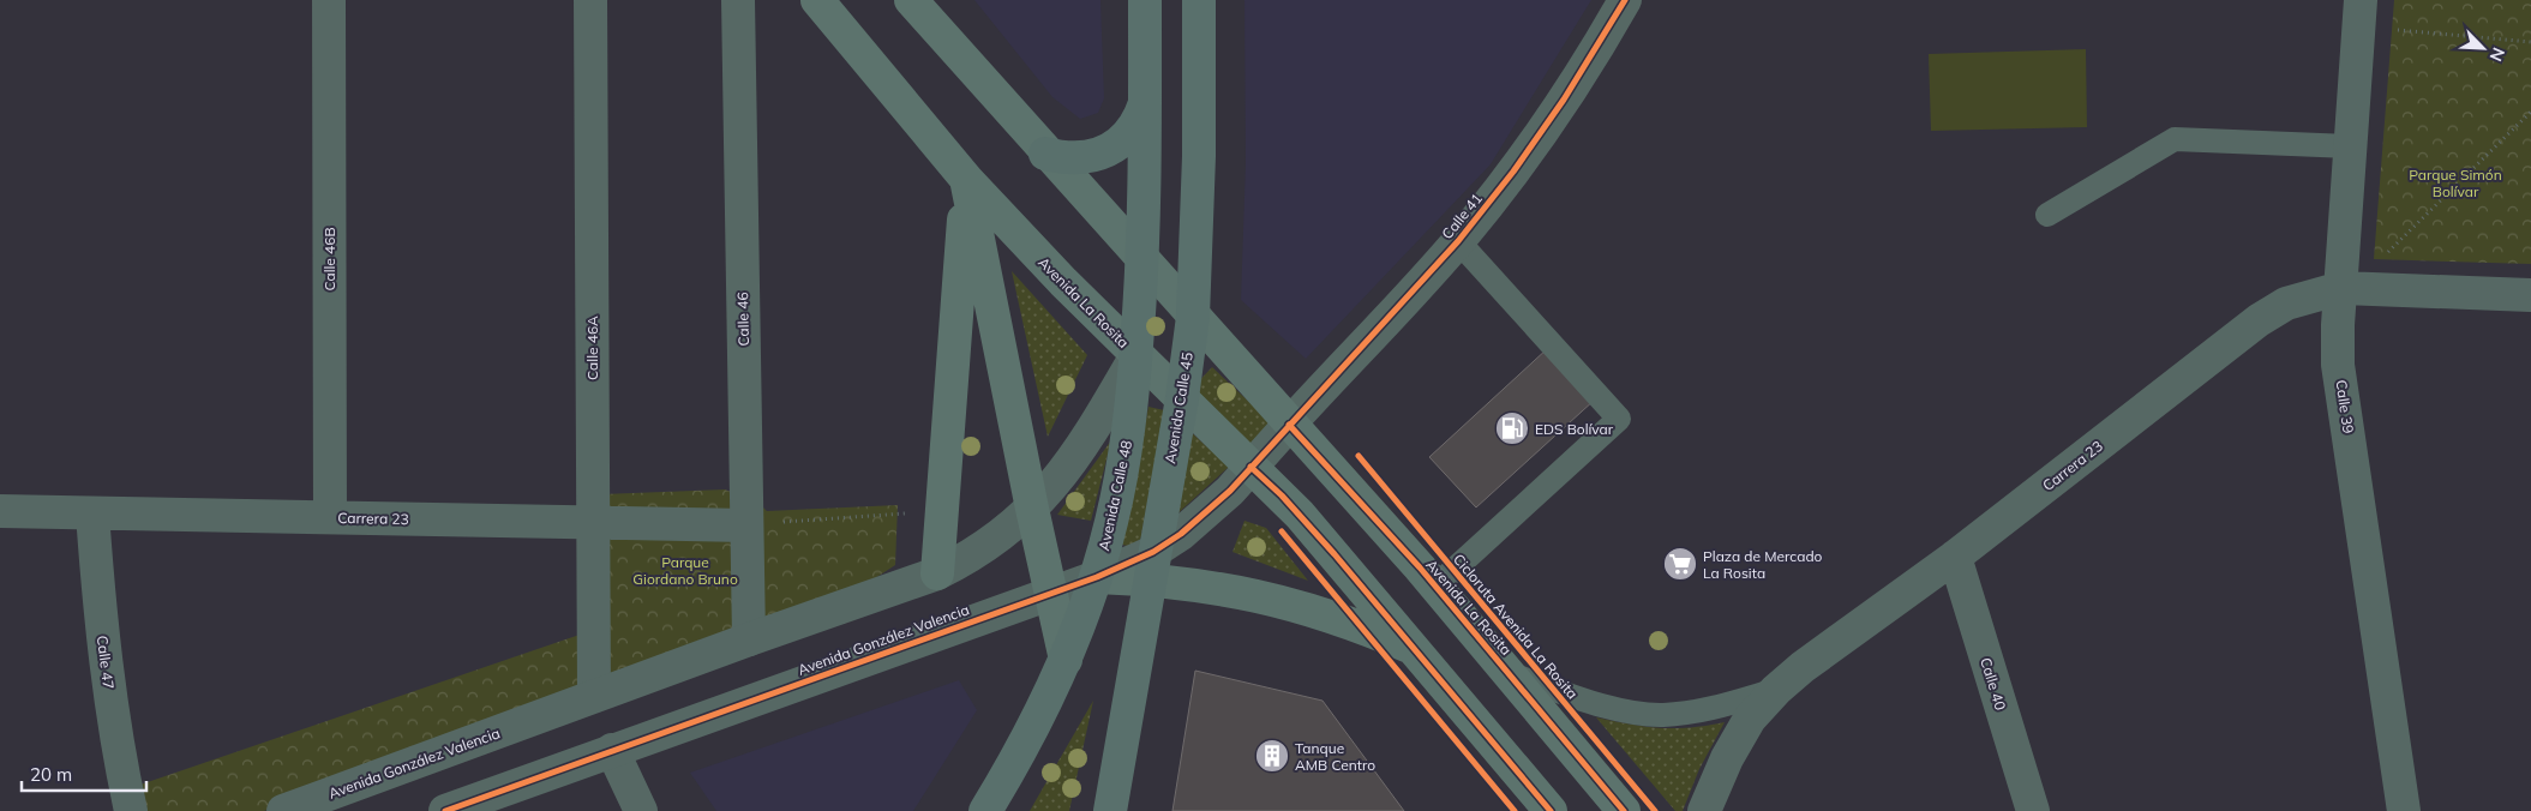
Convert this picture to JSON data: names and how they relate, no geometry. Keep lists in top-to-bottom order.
{
  "streets": {
    "main road": ["Avenida La Rosita", "Avenida Calle 45", "Avenida Calle 48"],
    "street": [
      "Calle 41",
      "Calle 46B",
      "Calle 46",
      "Calle 46A",
      "Calle 39",
      "Carrera 23",
      "Avenida González Valencia",
      "Calle 47",
      "Calle 40"
    ],
    "cycle path": ["Cicloruta Avenida La Rosita"]
  },
  "crossings": [
    ["Calle 41", "Avenida La Rosita"],
    ["Calle 46B", "Carrera 23"],
    ["Avenida La Rosita", "Avenida Calle 45"],
    ["Avenida La Rosita", "Avenida Calle 48"],
    ["Avenida La Rosita", "Avenida González Valencia"],
    ["Calle 46", "Carrera 23"],
    ["Calle 46", "Avenida González Valencia"],
    ["Calle 46A", "Carrera 23"],
    ["Calle 46A", "Avenida González Valencia"],
    ["Calle 39", "Carrera 23"],
    ["Carrera 23", "Calle 47"],
    ["Carrera 23", "Calle 40"],
    ["Avenida Calle 48", "Avenida González Valencia"]
  ],
  "parks": ["Parque Simón Bolívar", "Parque Giordano Bruno"],
  "places": {
    "fuel station": ["EDS Bolívar"],
    "supermarket": ["Plaza de Mercado La Rosita"],
    "building": ["Tanque AMB Centro"]
  },
  "scale_bar": "20 m",
  "north": "bottom right"
}
